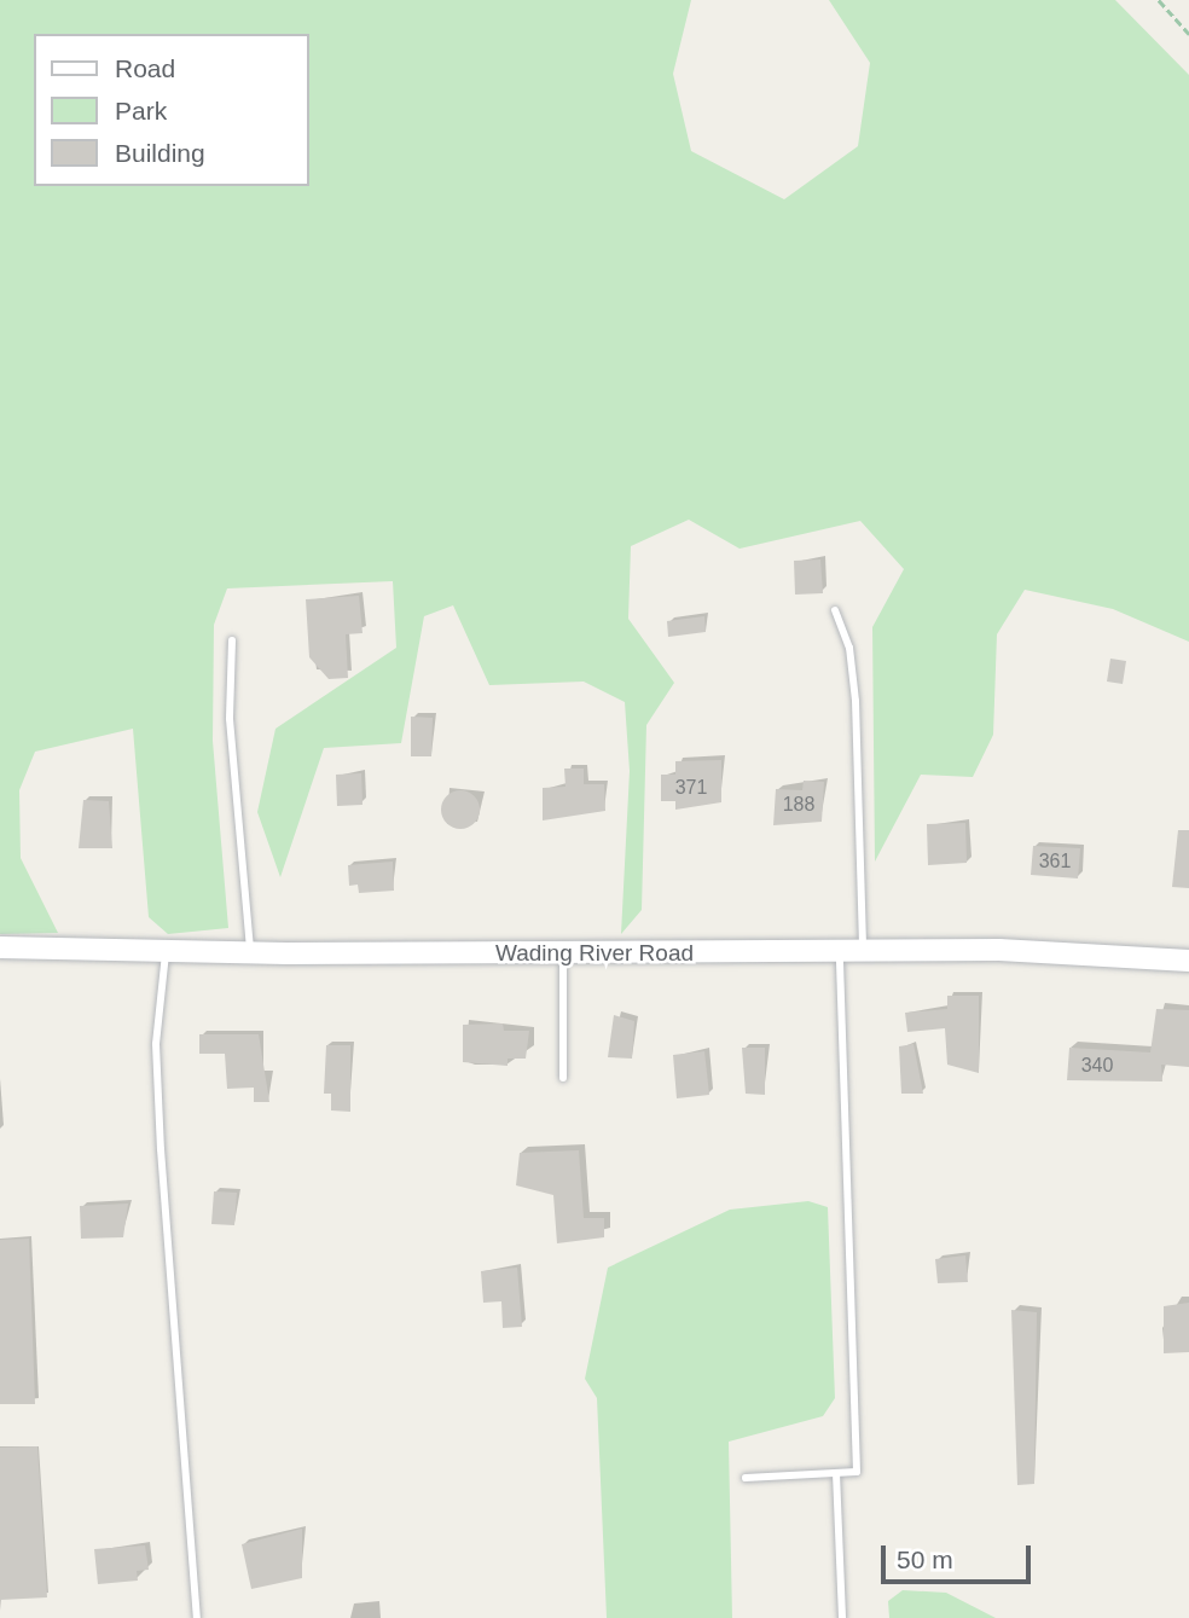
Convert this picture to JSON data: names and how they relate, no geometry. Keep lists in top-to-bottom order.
{
  "streets": {
    "main road": ["Wading River Road"]
  },
  "house_numbers": [
    "371",
    "188",
    "361",
    "340"
  ],
  "legend": ["Road", "Park", "Building"],
  "scale_bar": "50 m"
}
